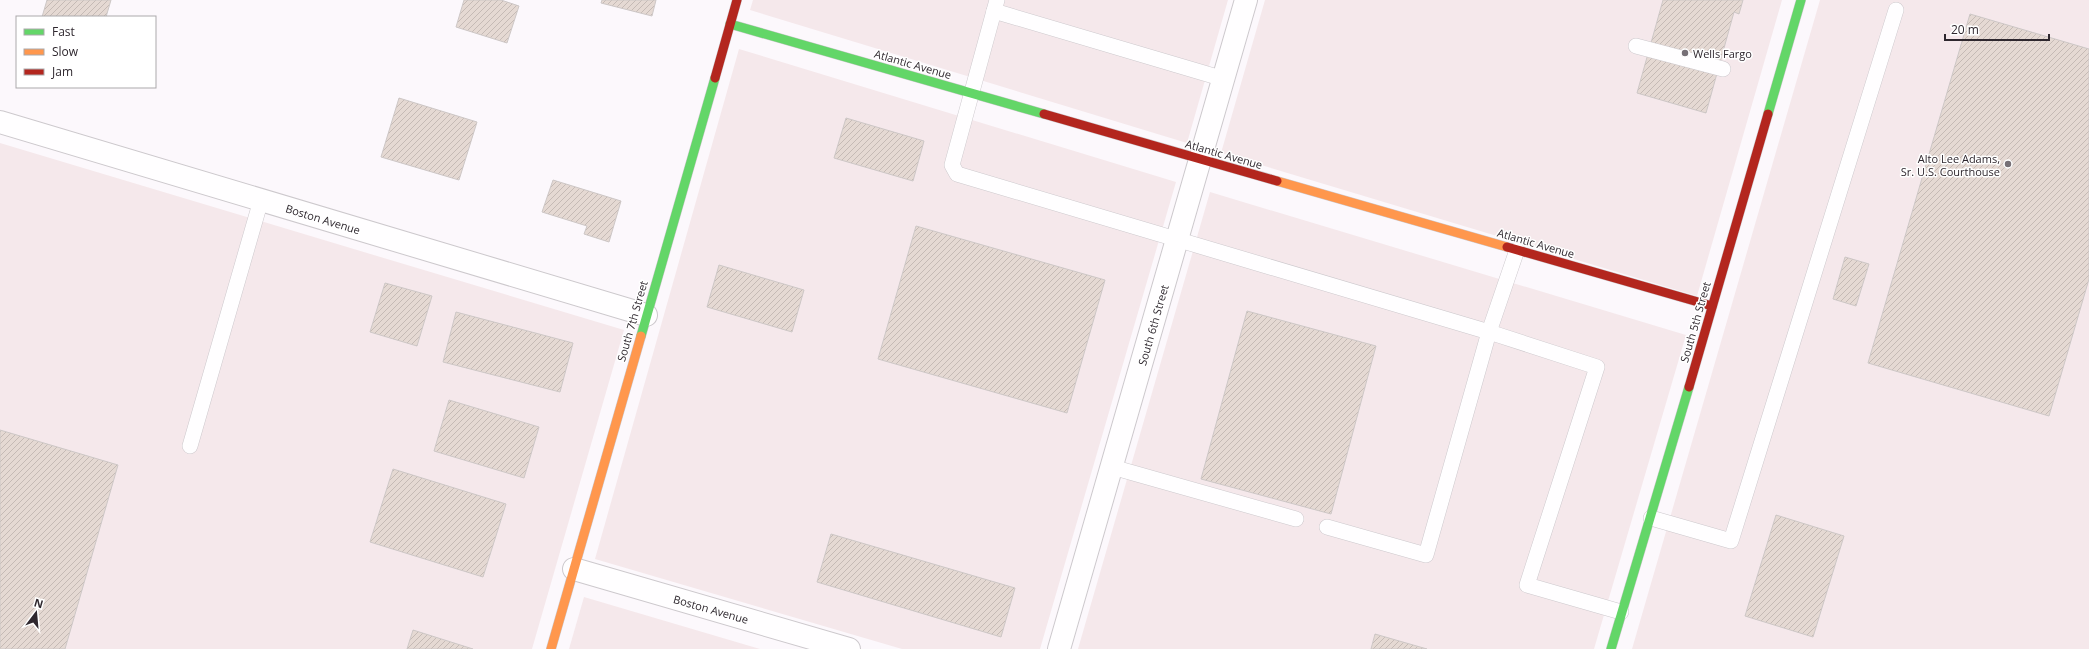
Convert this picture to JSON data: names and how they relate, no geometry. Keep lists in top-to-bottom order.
{
  "streets": {
    "street": [
      "Atlantic Avenue",
      "Boston Avenue",
      "South 7th Street",
      "South 5th Street",
      "South 6th Street"
    ]
  },
  "crossings": [
    ["Atlantic Avenue", "South 7th Street"],
    ["Atlantic Avenue", "South 5th Street"],
    ["Atlantic Avenue", "South 6th Street"],
    ["Boston Avenue", "South 7th Street"]
  ],
  "places": ["Wells Fargo", "Alto Lee Adams, Sr. U.S. Courthouse"],
  "legend": ["Fast", "Slow", "Jam"],
  "scale_bar": "20 m",
  "north": "top"
}
